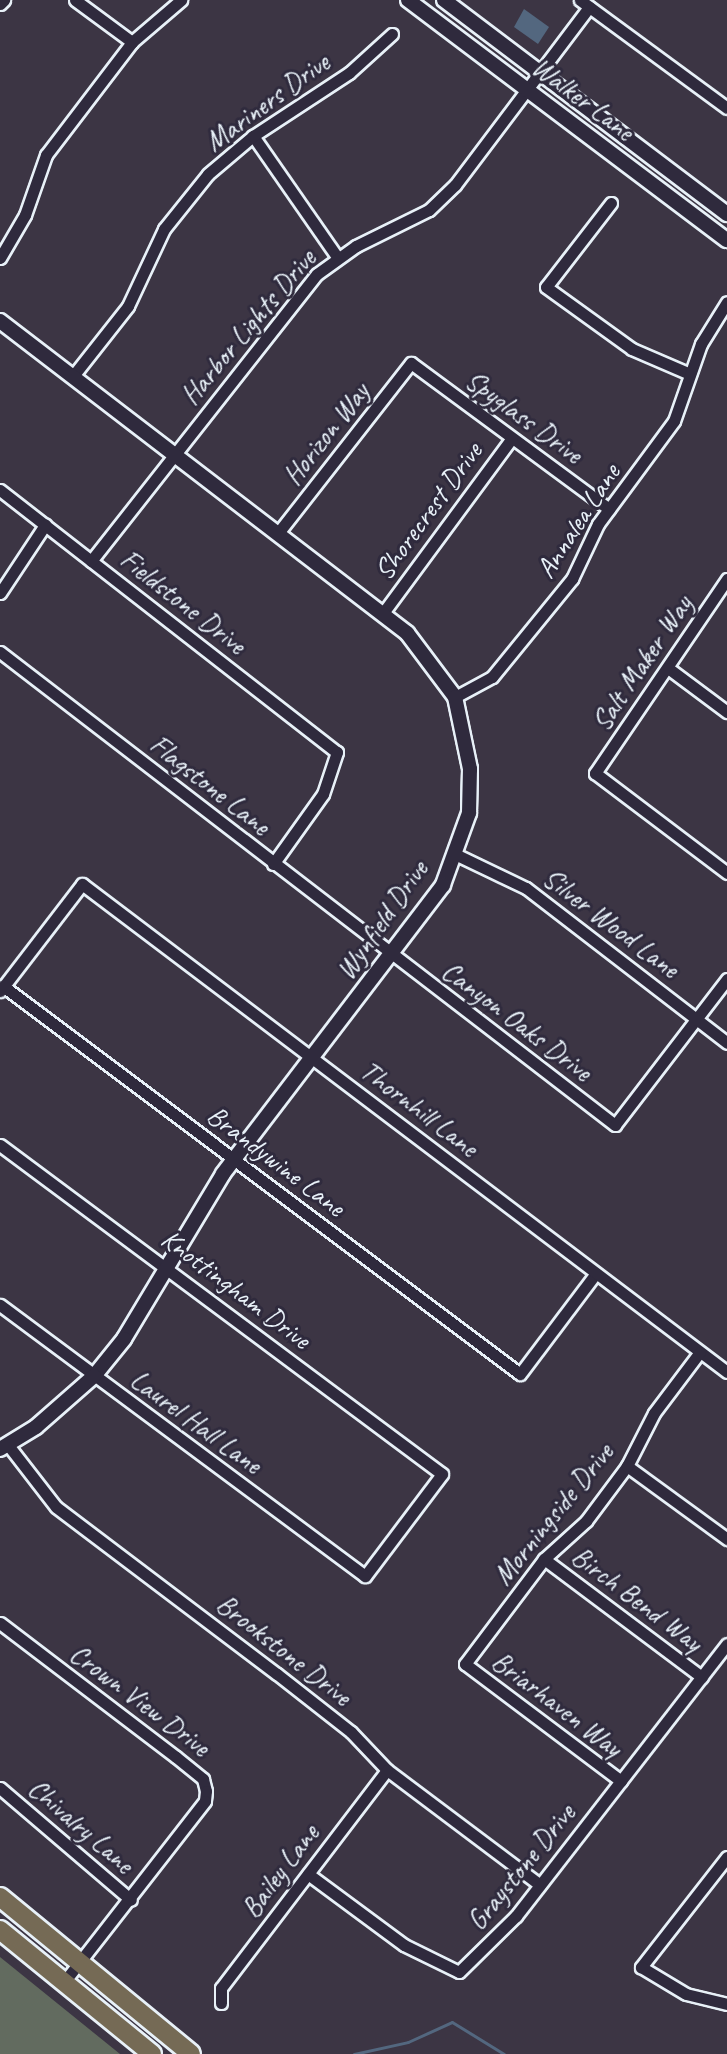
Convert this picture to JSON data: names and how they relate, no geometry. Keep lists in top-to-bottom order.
{
  "streets": {
    "street": [
      "Walker Lane",
      "Mariners Drive",
      "Harbor Lights Drive",
      "Spyglass Drive",
      "Horizon Way",
      "Shorecrest Drive",
      "Annalea Lane",
      "Fieldstone Drive",
      "Salt Maker Way",
      "Flagstone Lane",
      "Wynfield Drive",
      "Silver Wood Lane",
      "Canyon Oaks Drive",
      "Thornhill Lane",
      "Brandywine Lane",
      "Knottingham Drive",
      "Laurel Hall Lane",
      "Morningside Drive",
      "Birch Bend Way",
      "Brookstone Drive",
      "Crown View Drive",
      "Briarhaven Way",
      "Chivalry Lane",
      "Graystone Drive",
      "Bailey Lane"
    ]
  },
  "crossings": [
    ["Walker Lane", "Harbor Lights Drive"],
    ["Mariners Drive", "Wynfield Drive"],
    ["Harbor Lights Drive", "Fieldstone Drive"],
    ["Harbor Lights Drive", "Wynfield Drive"],
    ["Spyglass Drive", "Horizon Way"],
    ["Spyglass Drive", "Shorecrest Drive"],
    ["Spyglass Drive", "Annalea Lane"],
    ["Horizon Way", "Wynfield Drive"],
    ["Shorecrest Drive", "Wynfield Drive"],
    ["Annalea Lane", "Wynfield Drive"],
    ["Fieldstone Drive", "Flagstone Lane"],
    ["Flagstone Lane", "Wynfield Drive"],
    ["Flagstone Lane", "Canyon Oaks Drive"],
    ["Wynfield Drive", "Silver Wood Lane"],
    ["Wynfield Drive", "Canyon Oaks Drive"],
    ["Wynfield Drive", "Thornhill Lane"],
    ["Wynfield Drive", "Brandywine Lane"],
    ["Wynfield Drive", "Knottingham Drive"],
    ["Wynfield Drive", "Laurel Hall Lane"],
    ["Wynfield Drive", "Brookstone Drive"],
    ["Silver Wood Lane", "Canyon Oaks Drive"],
    ["Thornhill Lane", "Brandywine Lane"],
    ["Thornhill Lane", "Morningside Drive"],
    ["Knottingham Drive", "Laurel Hall Lane"],
    ["Morningside Drive", "Birch Bend Way"],
    ["Morningside Drive", "Briarhaven Way"],
    ["Birch Bend Way", "Graystone Drive"],
    ["Brookstone Drive", "Graystone Drive"],
    ["Brookstone Drive", "Bailey Lane"],
    ["Crown View Drive", "Chivalry Lane"],
    ["Briarhaven Way", "Graystone Drive"],
    ["Graystone Drive", "Bailey Lane"]
  ]
}
